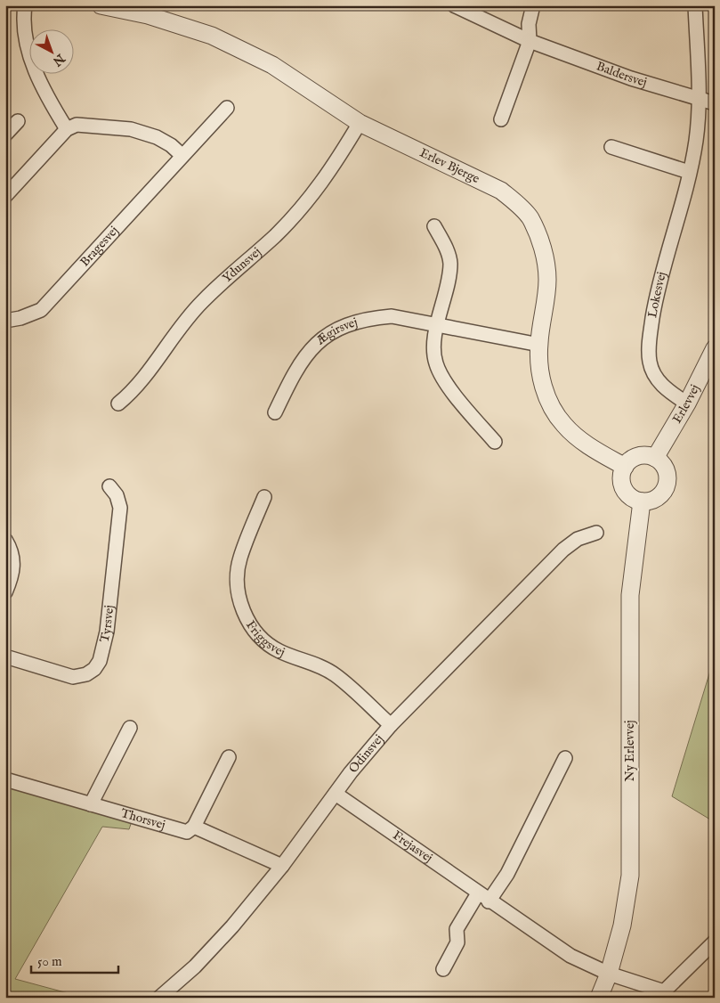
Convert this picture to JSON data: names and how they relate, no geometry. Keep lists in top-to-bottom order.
{
  "streets": {
    "street": [
      "Baldersvej",
      "Erlev Bjerge",
      "Bragesvej",
      "Ydunsvej",
      "Lokesvej",
      "Ægirsvej",
      "Erlevvej",
      "Tyrsvej",
      "Friggsvej",
      "Ny Erlevvej",
      "Odinsvej",
      "Thorsvej",
      "Frejasvej"
    ]
  },
  "crossings": [
    ["Baldersvej", "Lokesvej"],
    ["Erlev Bjerge", "Ydunsvej"],
    ["Erlev Bjerge", "Ægirsvej"],
    ["Erlev Bjerge", "Erlevvej"],
    ["Erlev Bjerge", "Ny Erlevvej"],
    ["Lokesvej", "Erlevvej"],
    ["Erlevvej", "Ny Erlevvej"],
    ["Friggsvej", "Odinsvej"],
    ["Ny Erlevvej", "Frejasvej"],
    ["Odinsvej", "Thorsvej"],
    ["Odinsvej", "Frejasvej"]
  ],
  "scale_bar": "50 m",
  "north": "bottom right"
}
